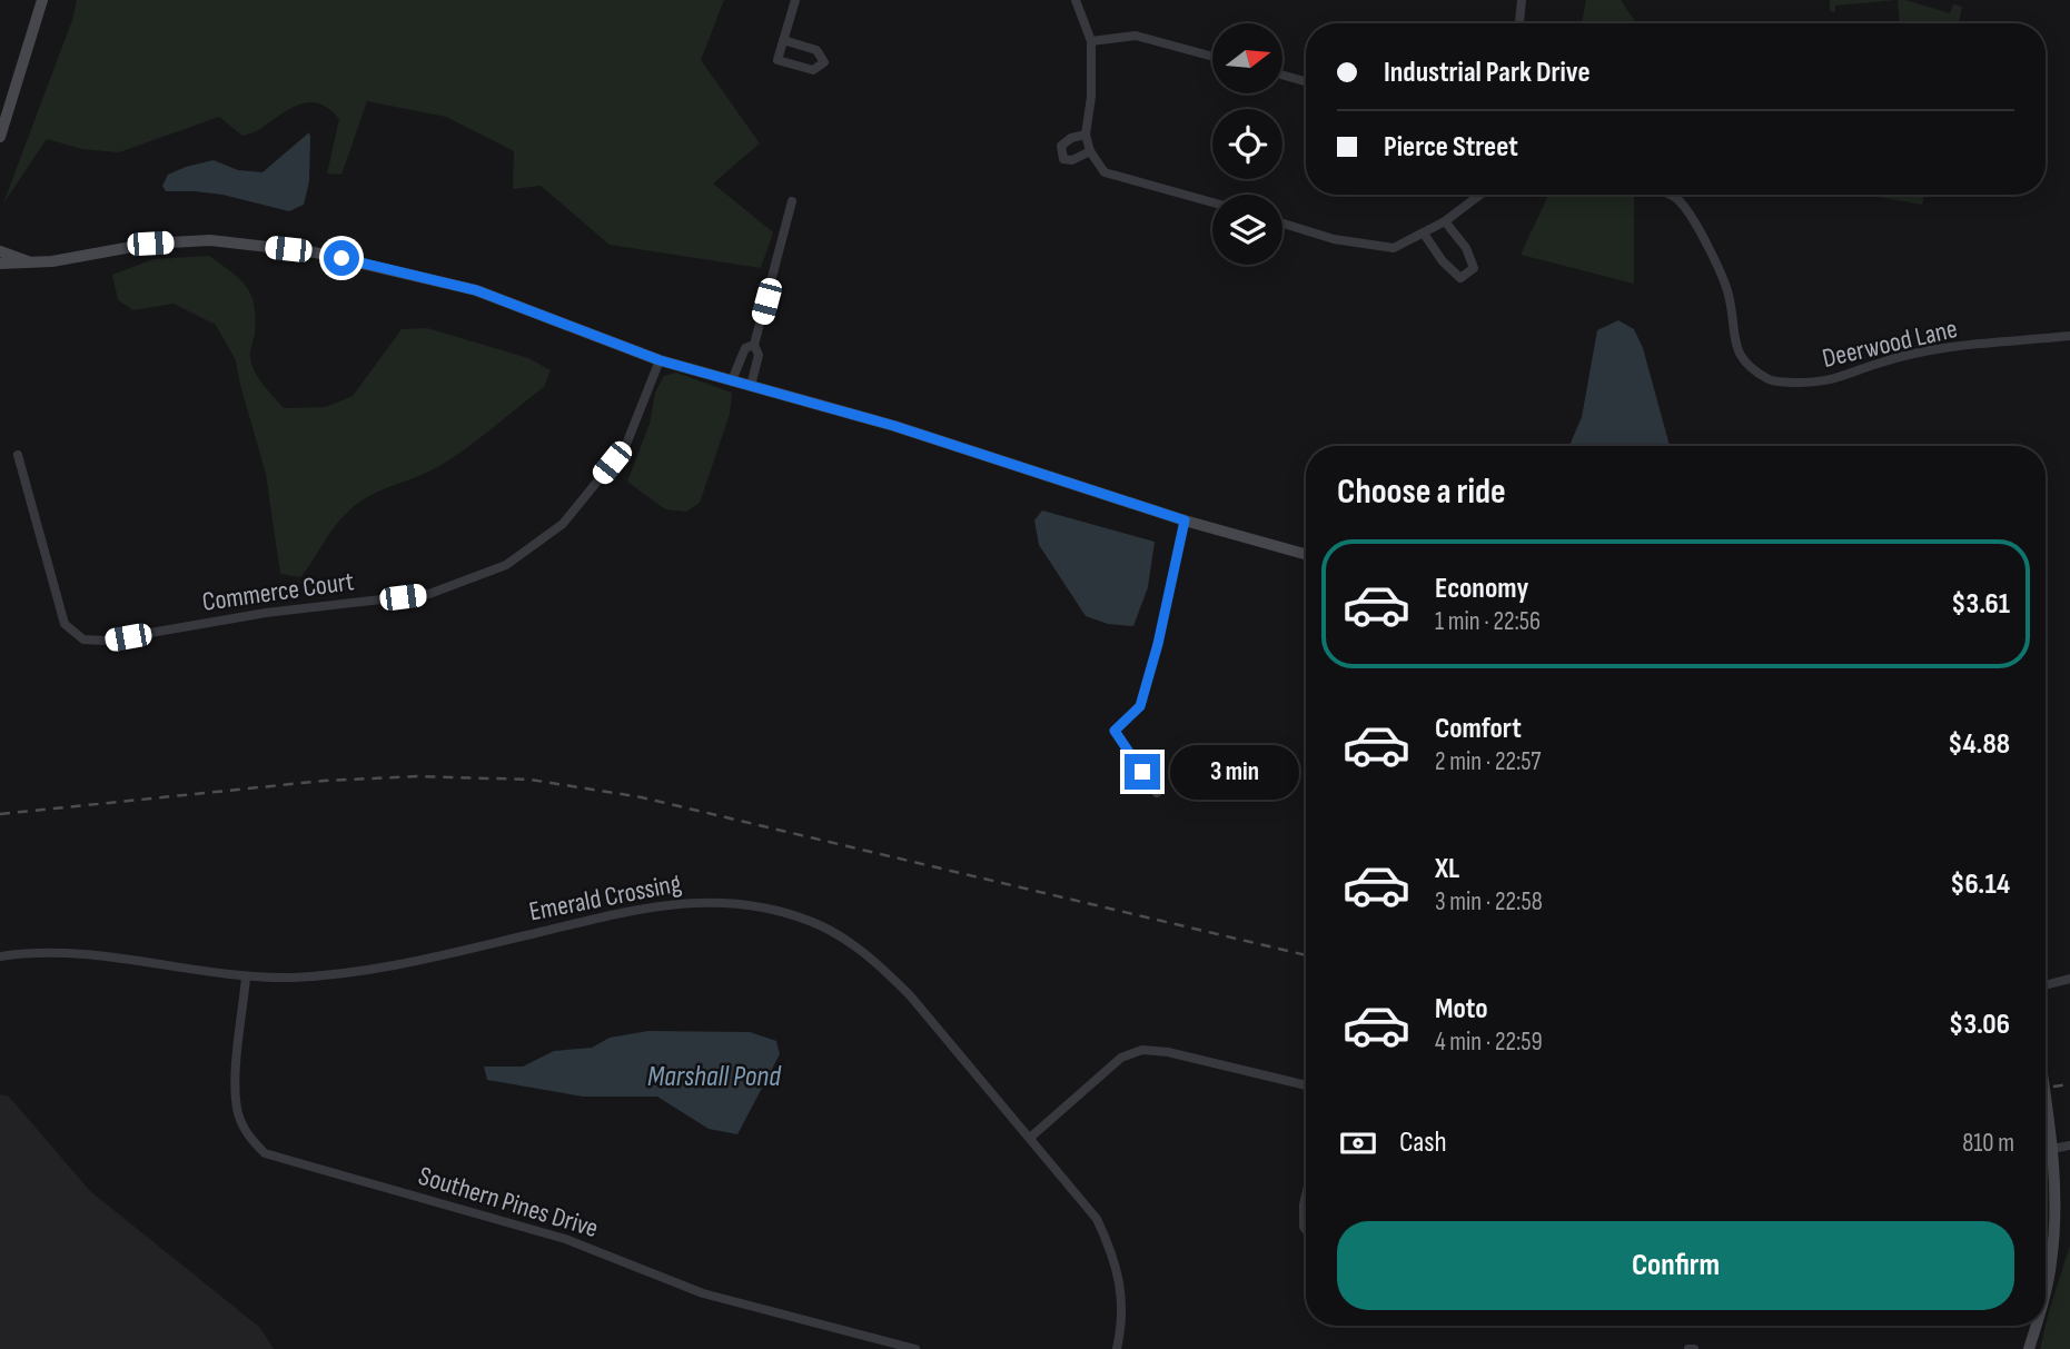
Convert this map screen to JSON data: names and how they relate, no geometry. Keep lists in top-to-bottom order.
{
  "streets": {
    "street": [
      "Deerwood Lane",
      "Commerce Court",
      "Emerald Crossing",
      "Southern Pines Drive"
    ]
  },
  "crossings": [
    ["Emerald Crossing", "Southern Pines Drive"]
  ],
  "water": ["Marshall Pond"],
  "north": "right",
  "page": {
    "banner": ["Industrial Park Drive", "Pierce Street"],
    "heading": "Choose a ride",
    "list": [
      {
        "name": "Economy",
        "note": "1 min · 22:56",
        "value": "$3.61"
      },
      {
        "name": "Comfort",
        "note": "2 min · 22:57",
        "value": "$4.88"
      },
      {
        "name": "XL",
        "note": "3 min · 22:58",
        "value": "$6.14"
      },
      {
        "name": "Moto",
        "note": "4 min · 22:59",
        "value": "$3.06"
      }
    ],
    "bubble": "3 min",
    "pay": ["Cash", "810 m"],
    "buttons": "Confirm"
  }
}
